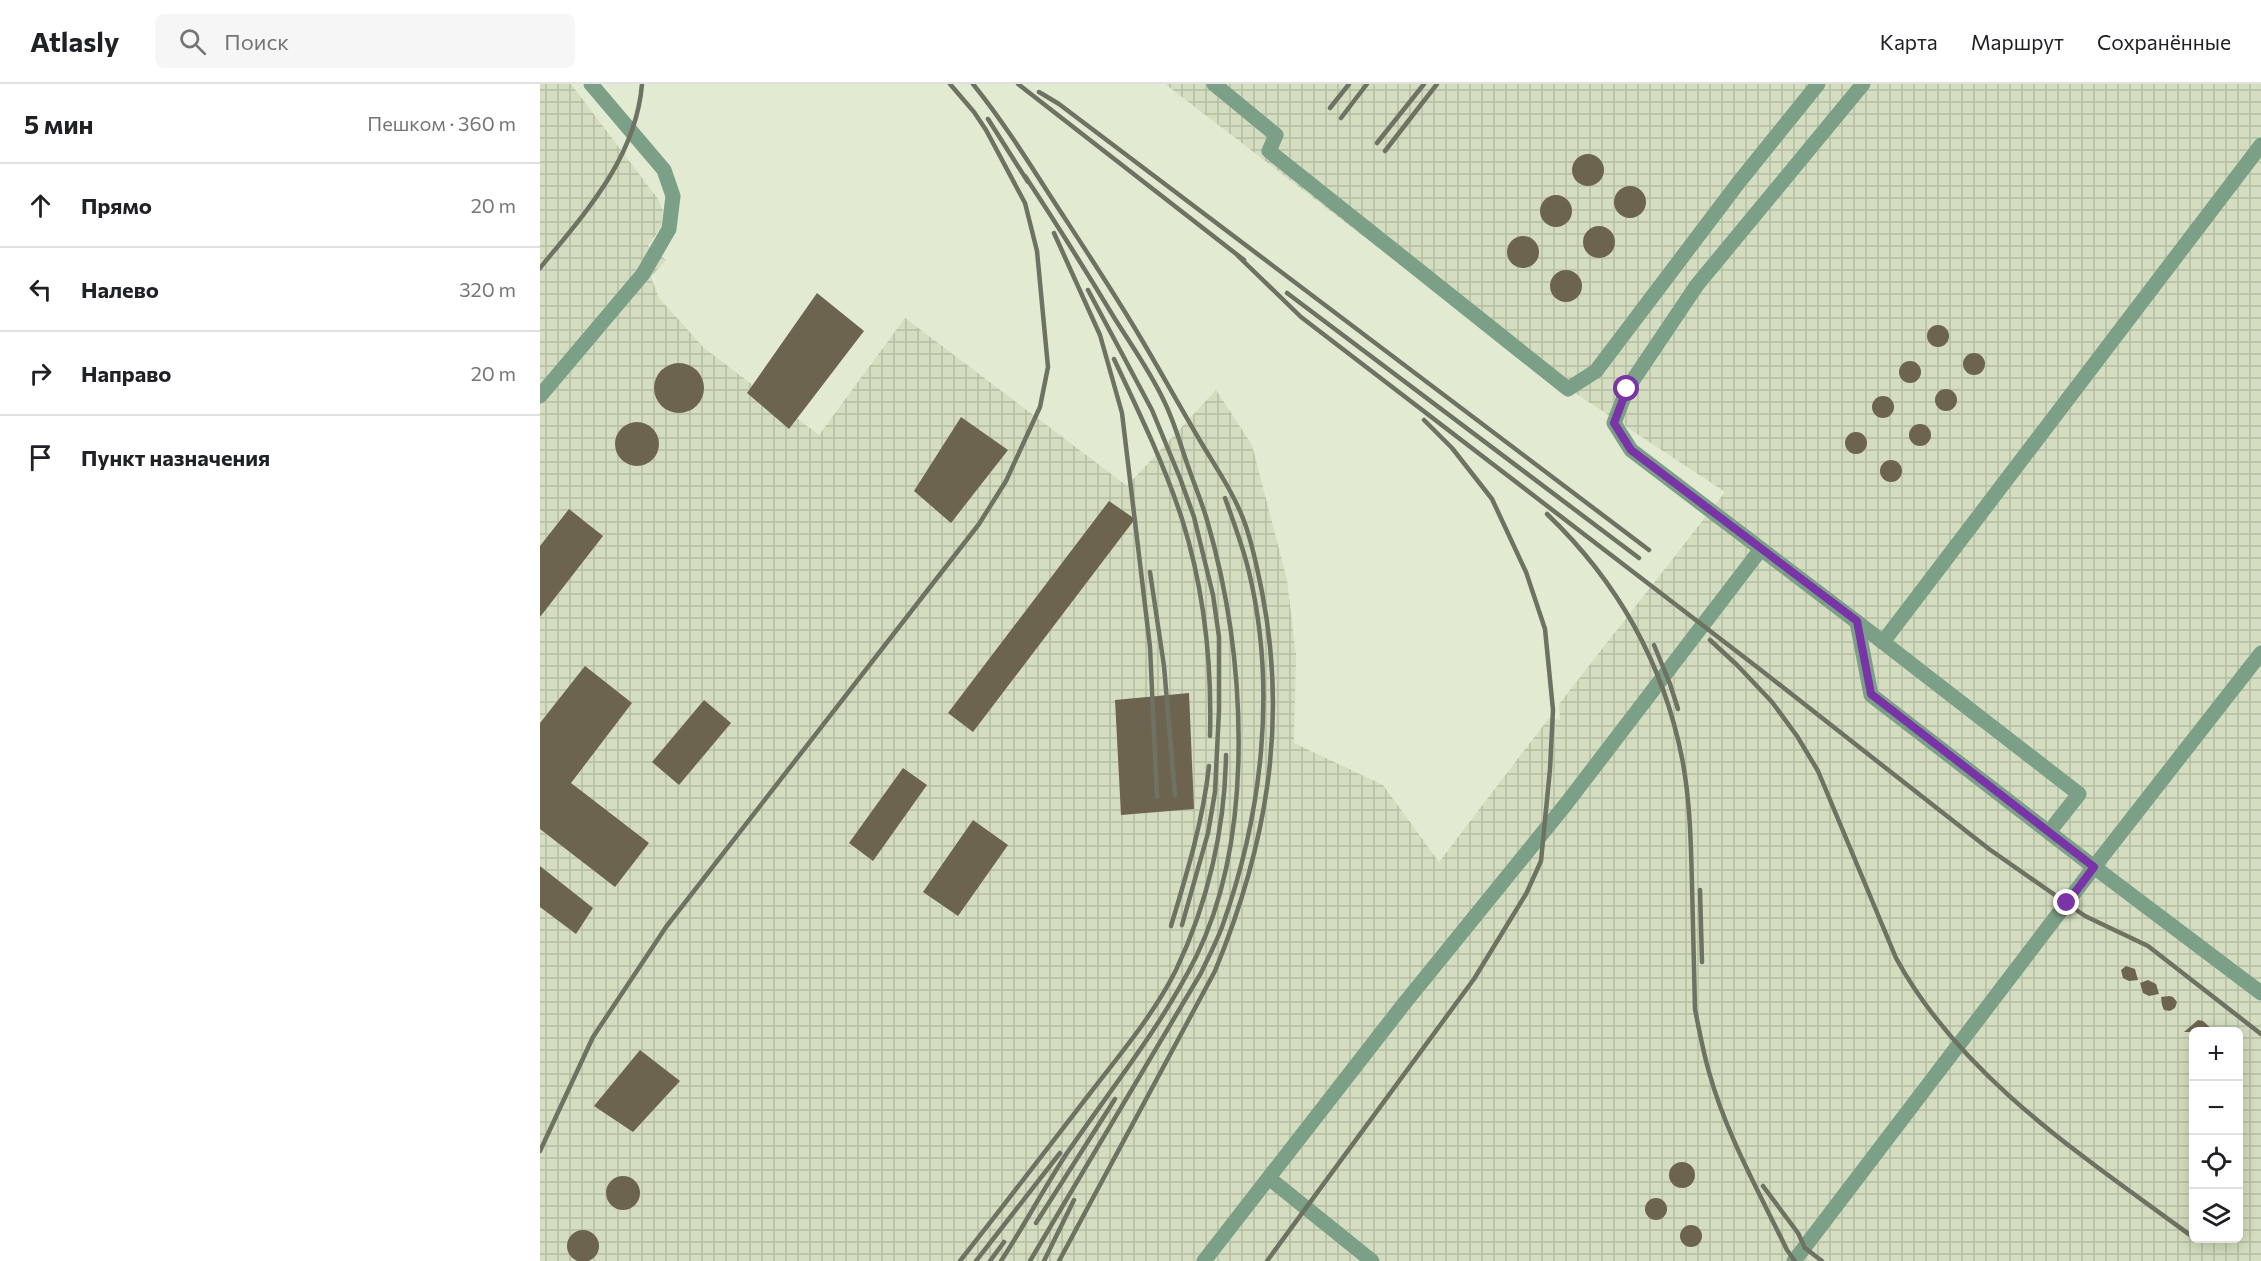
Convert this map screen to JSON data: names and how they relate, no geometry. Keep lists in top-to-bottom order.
{
  "page": {
    "header": "Atlasly",
    "search": "Поиск",
    "nav": ["Карта", "Маршрут", "Сохранённые"],
    "heading": ["5 мин", "Пешком · 360 m"],
    "list": [
      ["Прямо", "20 m"],
      ["Налево", "320 m"],
      ["Направо", "20 m"],
      "Пункт назначения"
    ],
    "map_buttons": ["+", "−"]
  }
}
